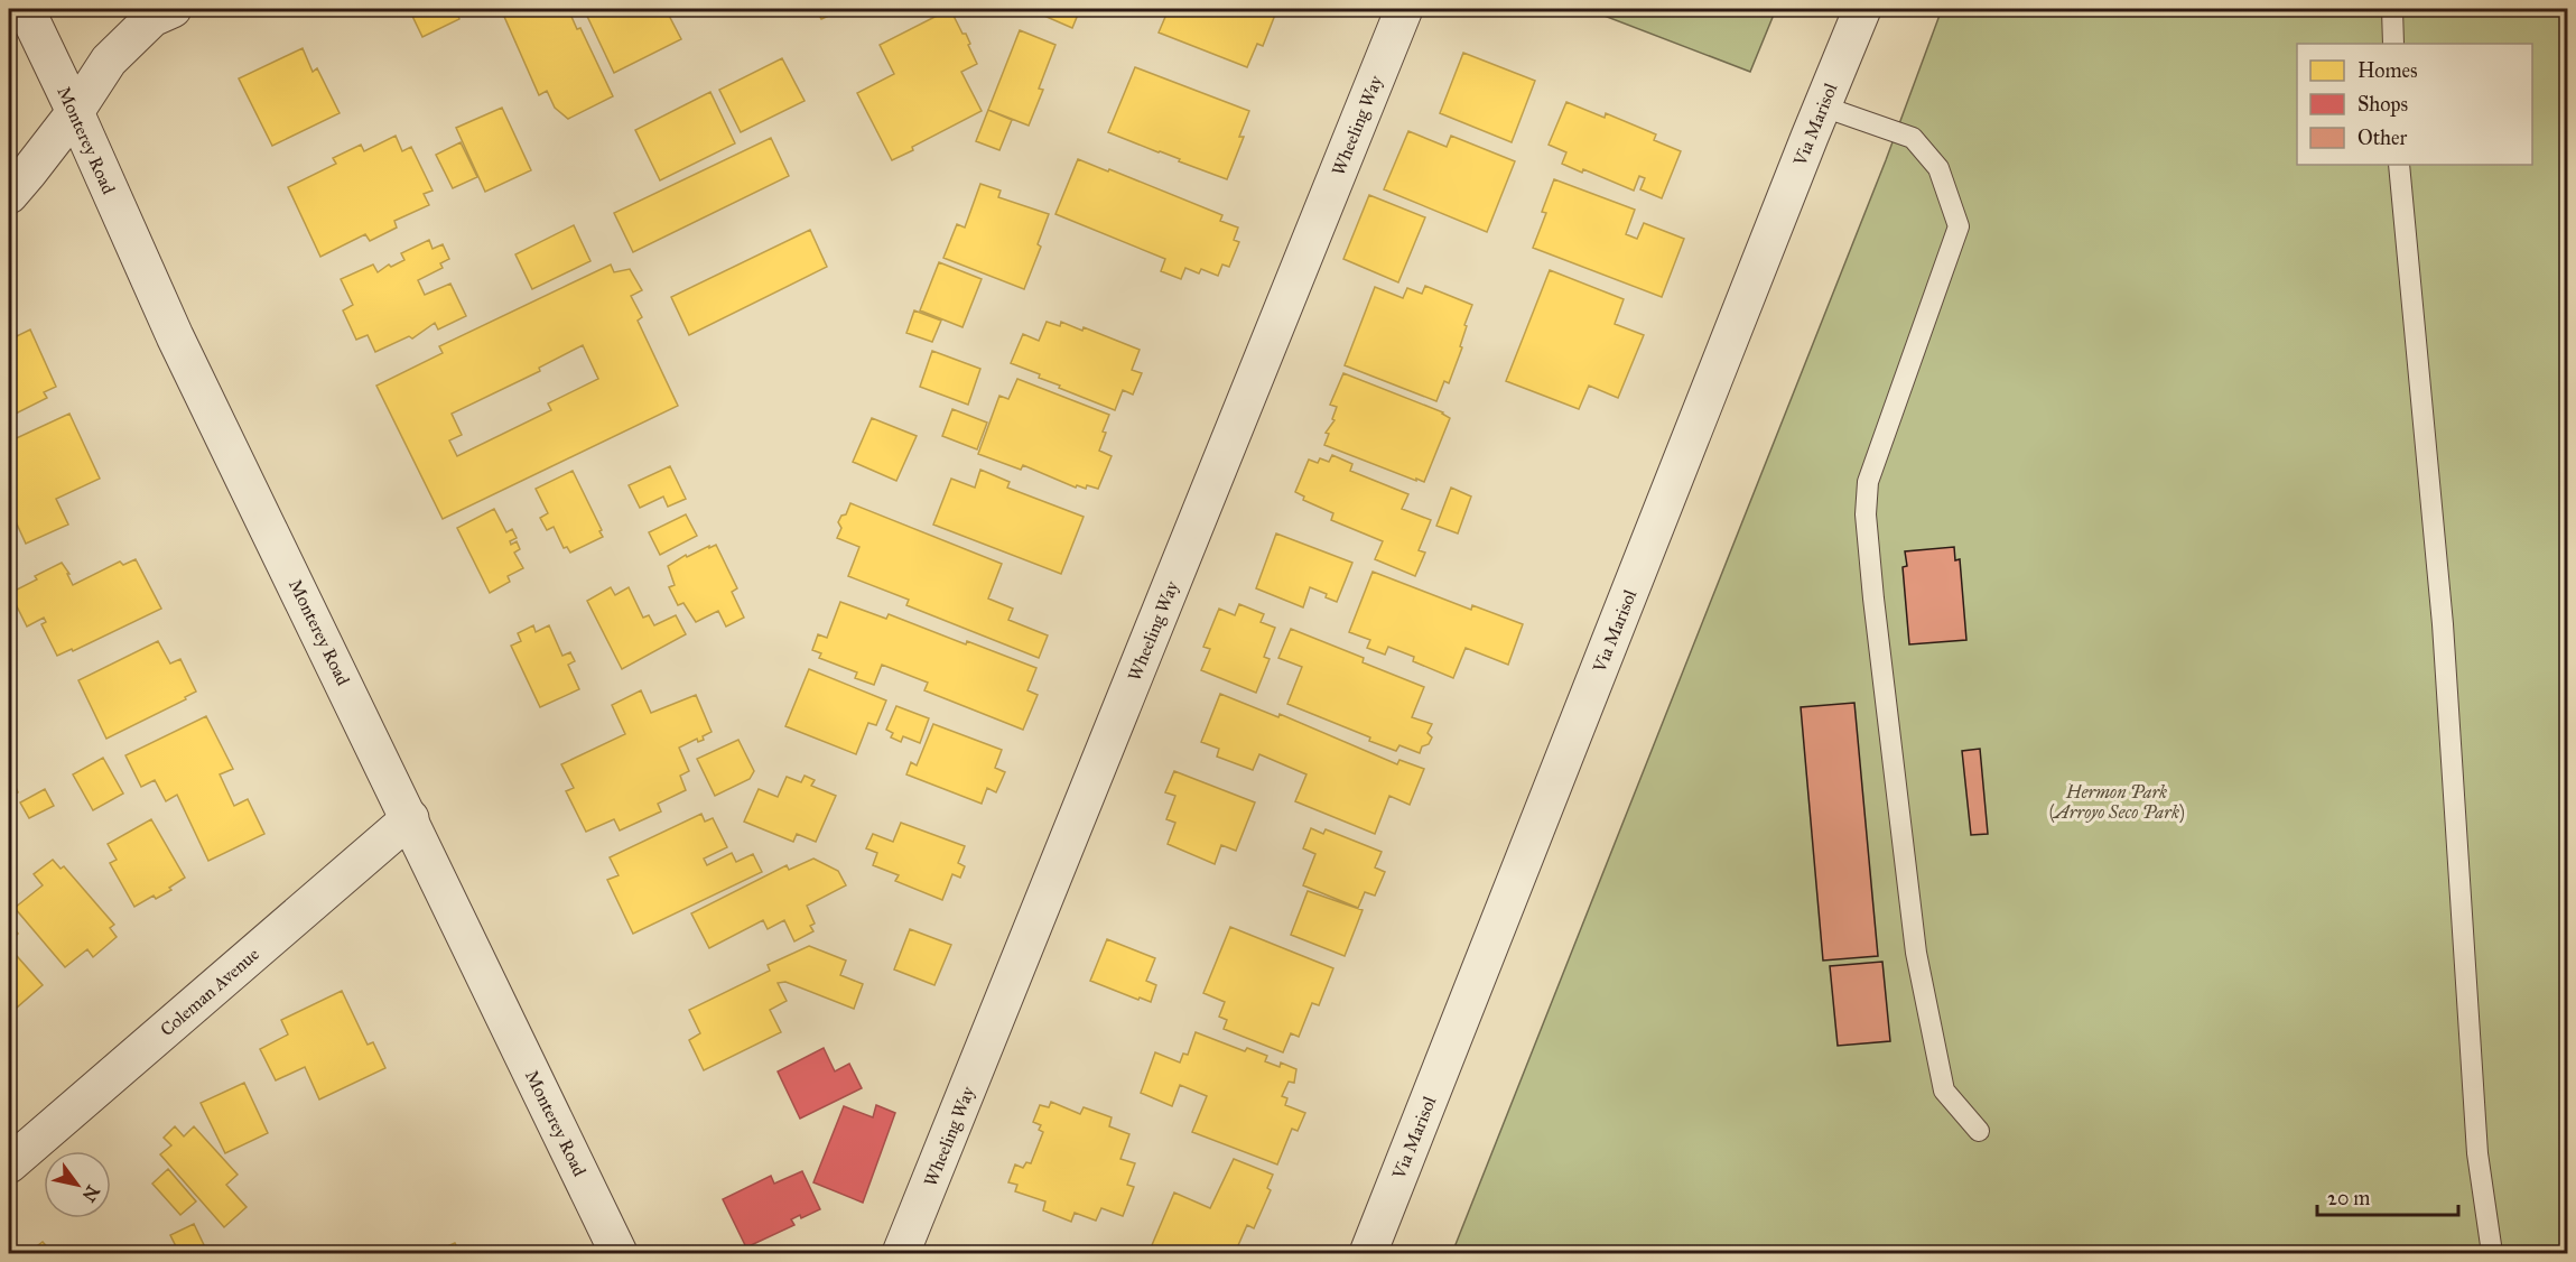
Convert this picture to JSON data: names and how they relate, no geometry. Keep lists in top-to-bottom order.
{
  "streets": {
    "street": [
      "Via Marisol",
      "Wheeling Way",
      "Monterey Road",
      "Coleman Avenue"
    ]
  },
  "crossings": [
    ["Monterey Road", "Coleman Avenue"]
  ],
  "parks": ["Hermon Park (Arroyo Seco Park)"],
  "legend": ["Homes", "Shops", "Other"],
  "scale_bar": "20 m",
  "north": "bottom right"
}
